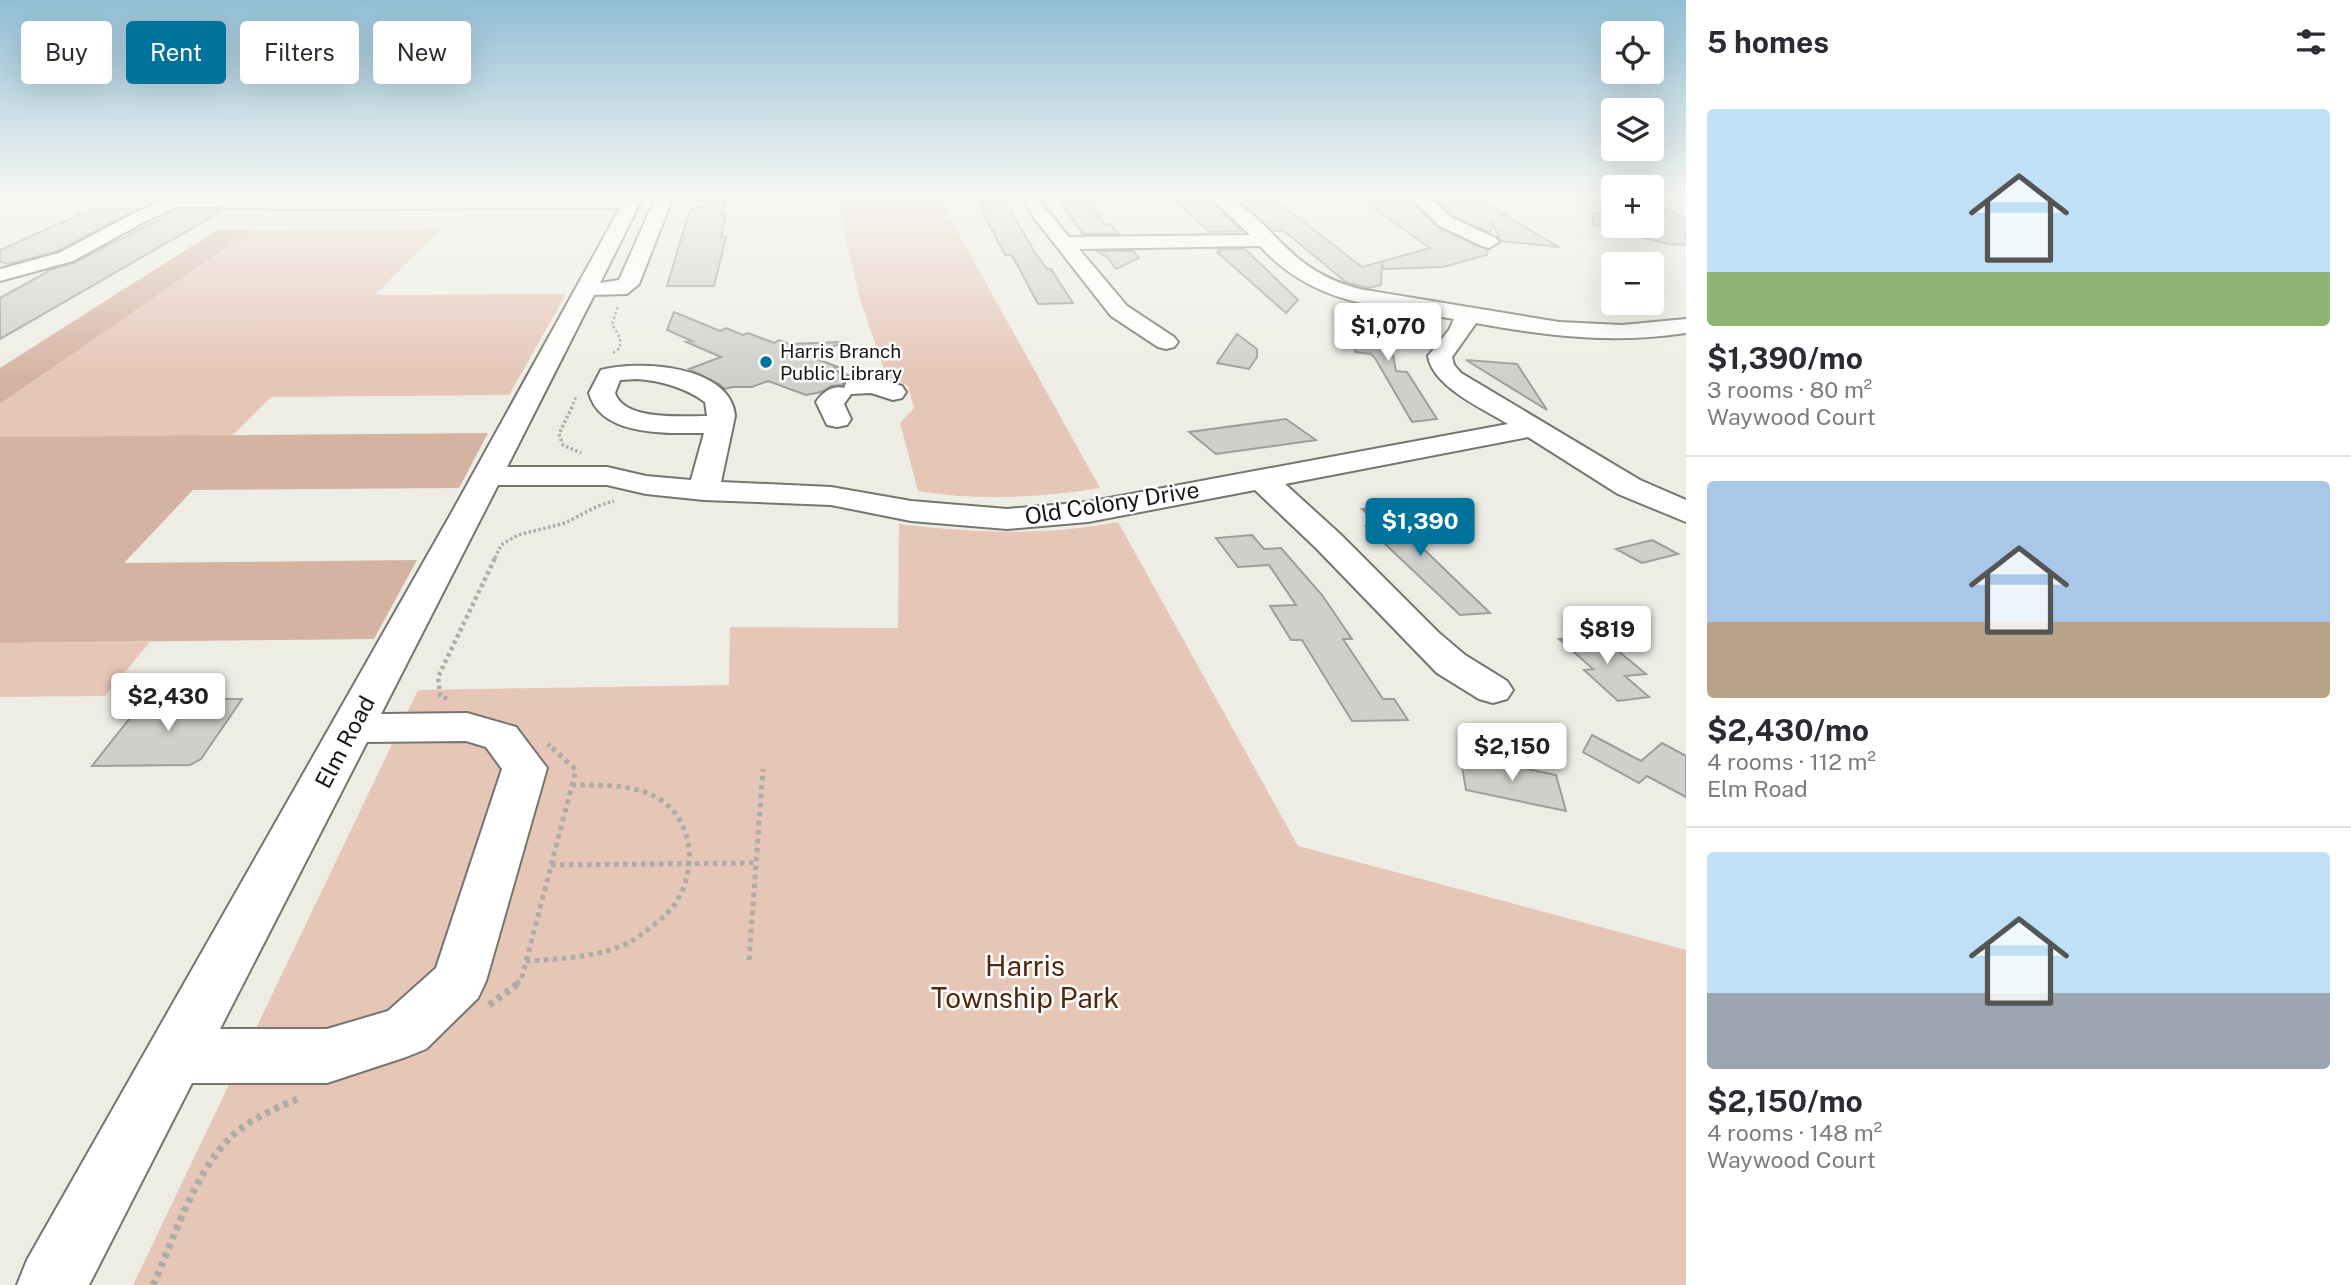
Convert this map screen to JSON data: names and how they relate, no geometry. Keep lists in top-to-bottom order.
{
  "streets": {
    "street": ["Old Colony Drive", "Elm Road"]
  },
  "crossings": [
    ["Old Colony Drive", "Elm Road"]
  ],
  "parks": ["Harris Township Park"],
  "places": ["Harris Branch Public Library"],
  "page": {
    "heading": "5 homes",
    "map_buttons": ["+", "−"],
    "chip": [
      "Buy",
      "Rent",
      "Filters",
      "New"
    ],
    "list": [
      {
        "name": "$1,390/mo",
        "note": "3 rooms · 80 m² · Waywood Court"
      },
      {
        "name": "$2,430/mo",
        "note": "4 rooms · 112 m² · Elm Road"
      },
      {
        "name": "$2,150/mo",
        "note": "4 rooms · 148 m² · Waywood Court"
      }
    ],
    "price": [
      "$1,070",
      "$1,390",
      "$819",
      "$2,430",
      "$2,150"
    ]
  }
}
